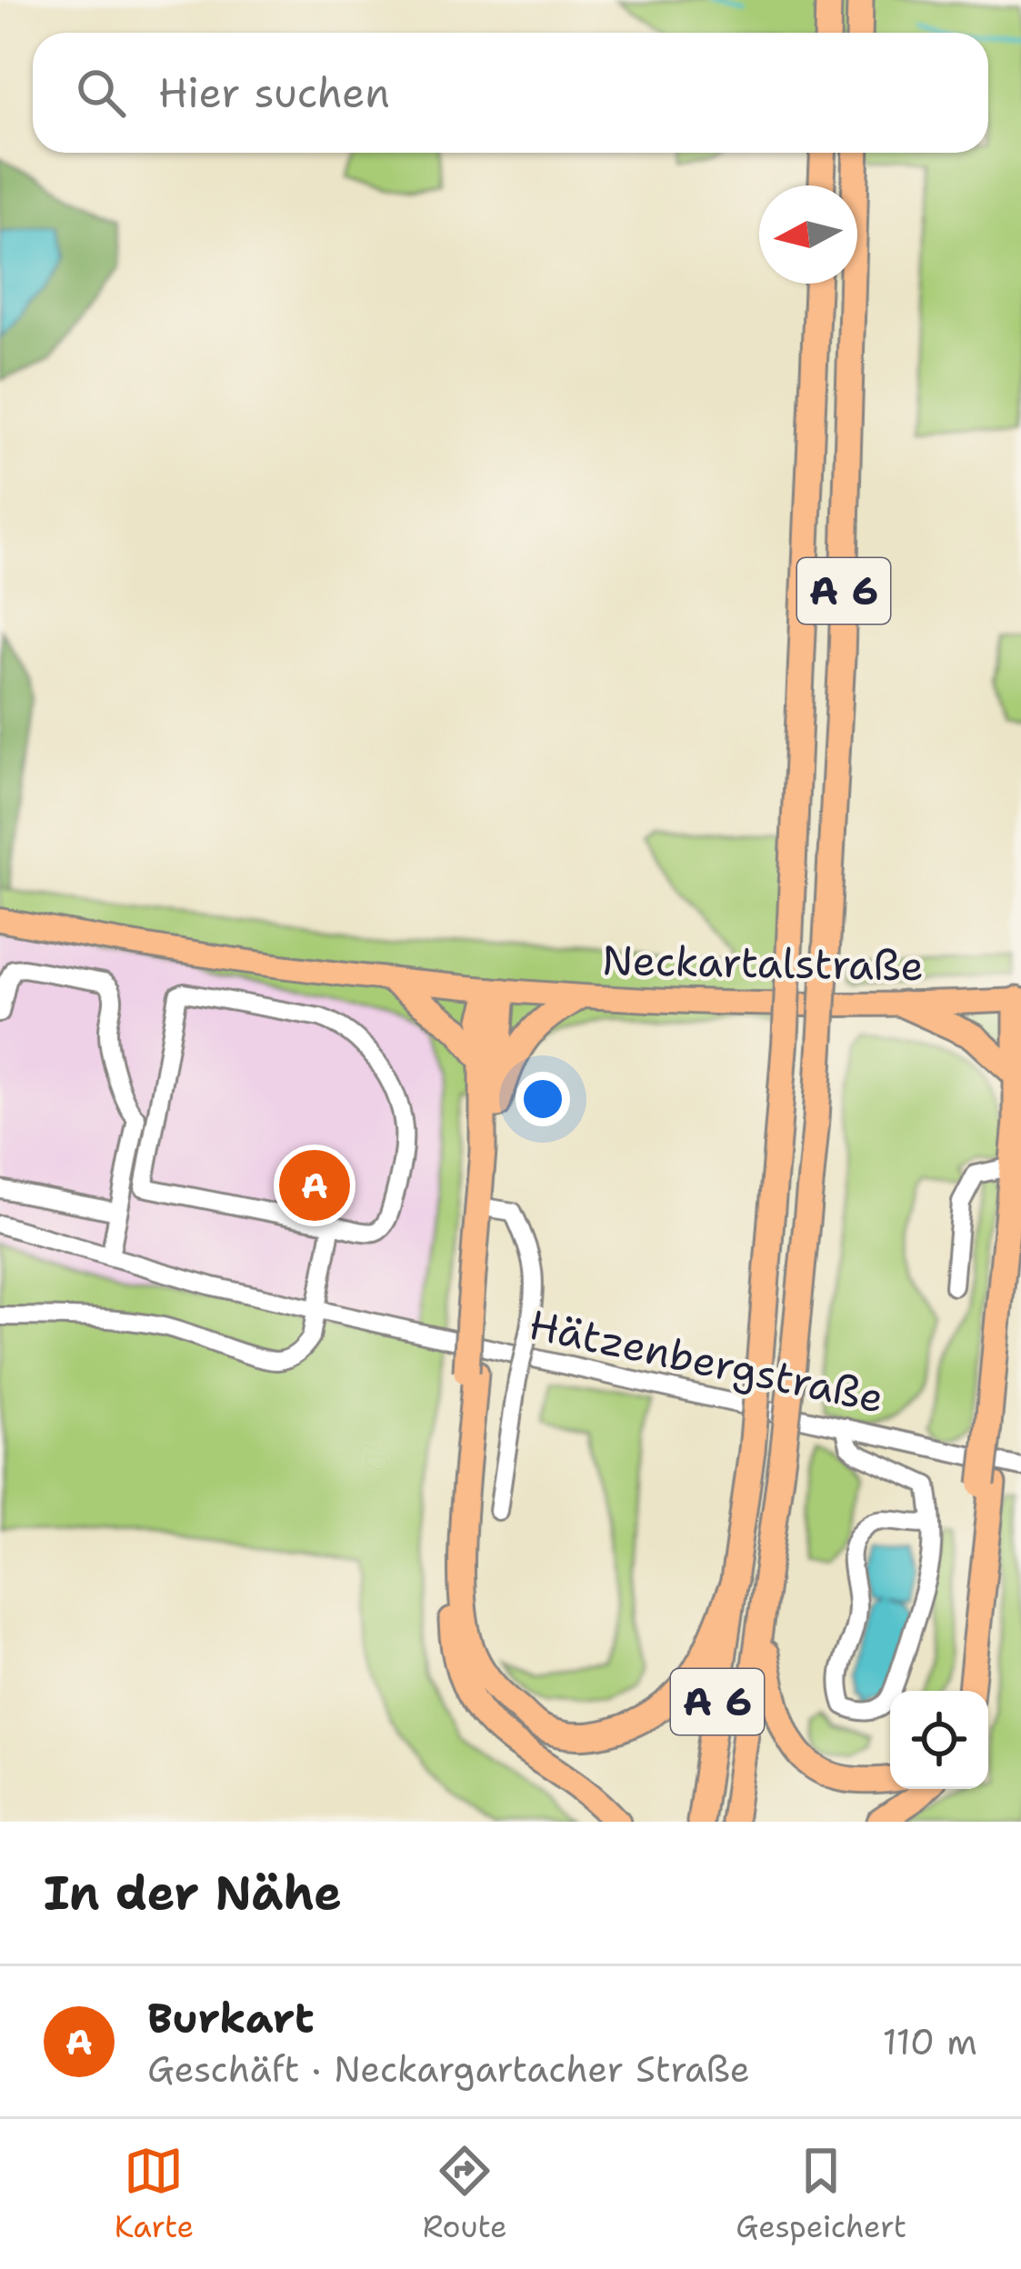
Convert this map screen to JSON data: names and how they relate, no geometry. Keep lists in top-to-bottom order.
{
  "streets": {
    "highway": ["A 6"],
    "main road": ["Neckartalstraße"],
    "street": ["Hätzenbergstraße"]
  },
  "north": "left",
  "page": {
    "search": "Hier suchen",
    "pins": "A",
    "heading": "In der Nähe",
    "list": [
      {
        "mark": "A",
        "name": "Burkart",
        "note": "Geschäft · Neckargartacher Straße",
        "value": "110 m"
      }
    ],
    "nav": ["Karte", "Route", "Gespeichert"]
  }
}
